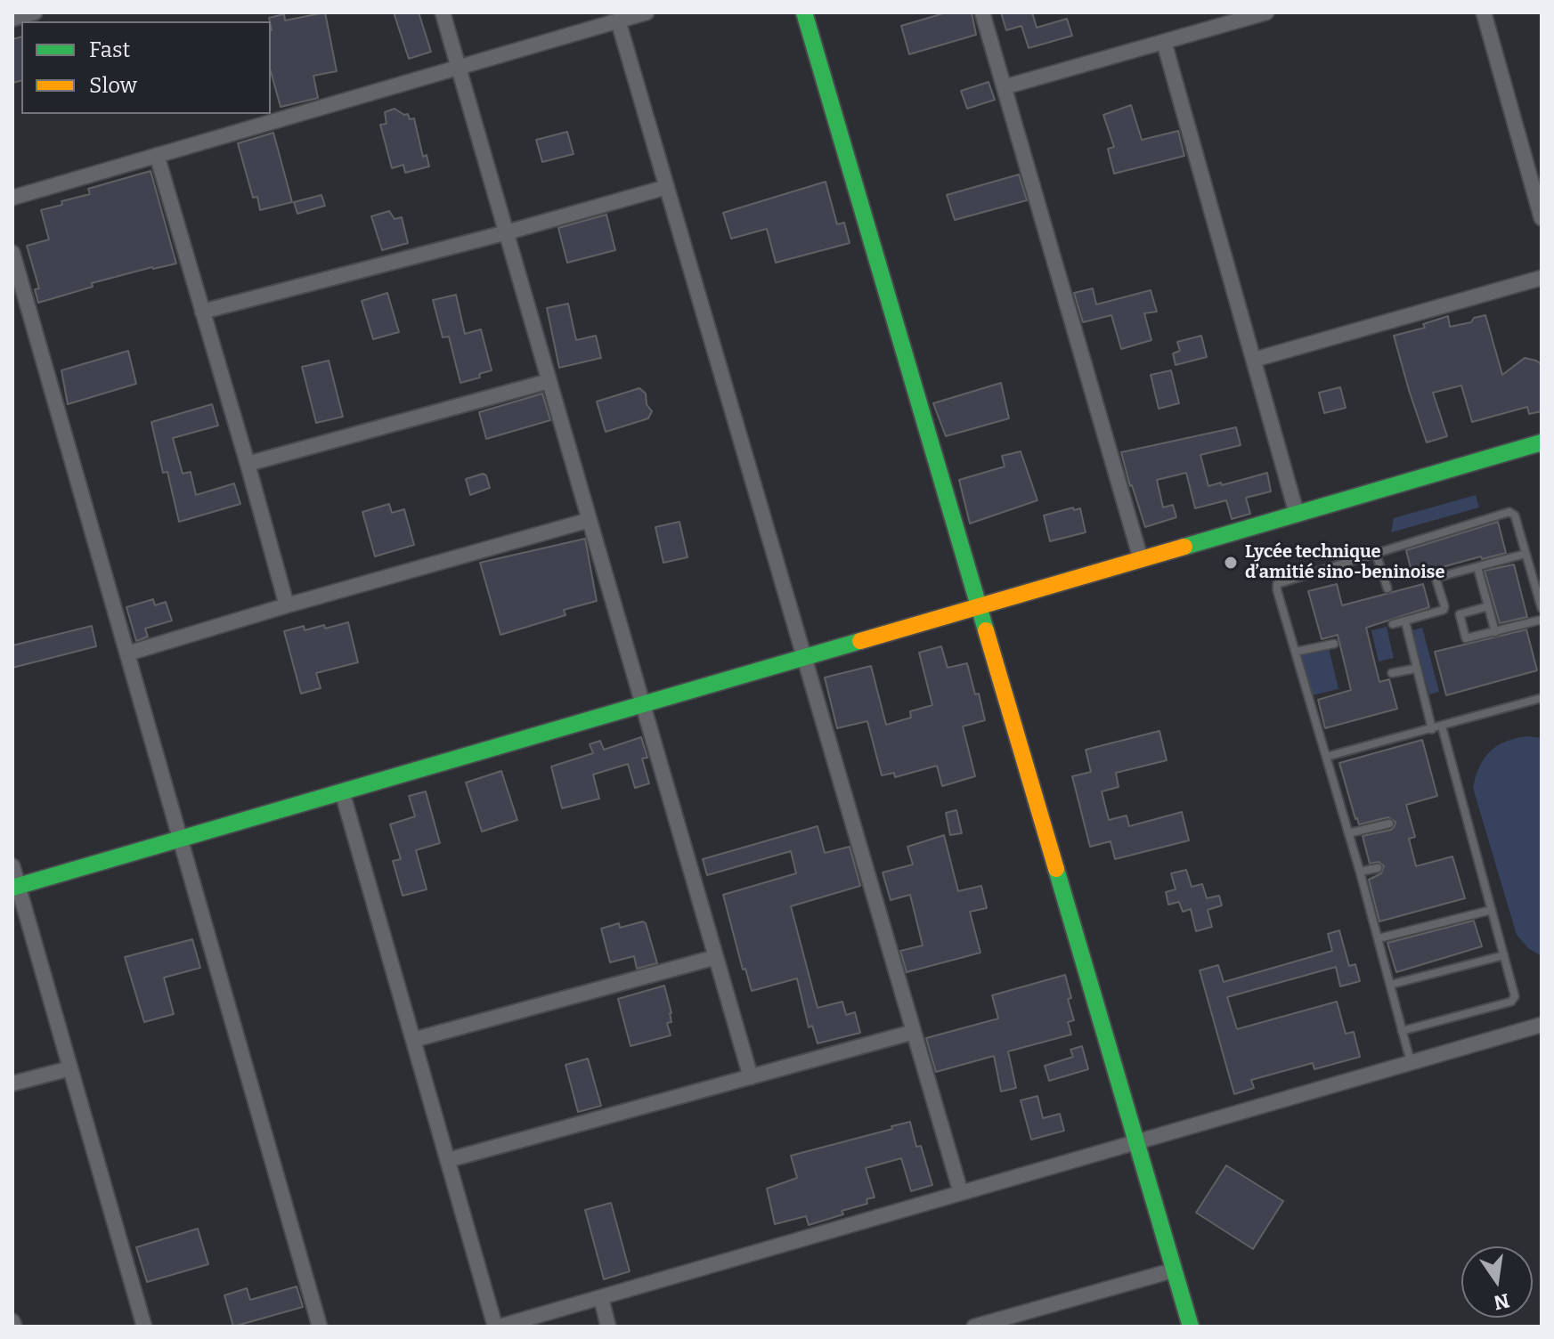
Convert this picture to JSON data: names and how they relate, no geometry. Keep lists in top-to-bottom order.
{
  "places": ["Lycée technique d’amitié sino-beninoise"],
  "legend": ["Fast", "Slow"],
  "north": "bottom"
}
